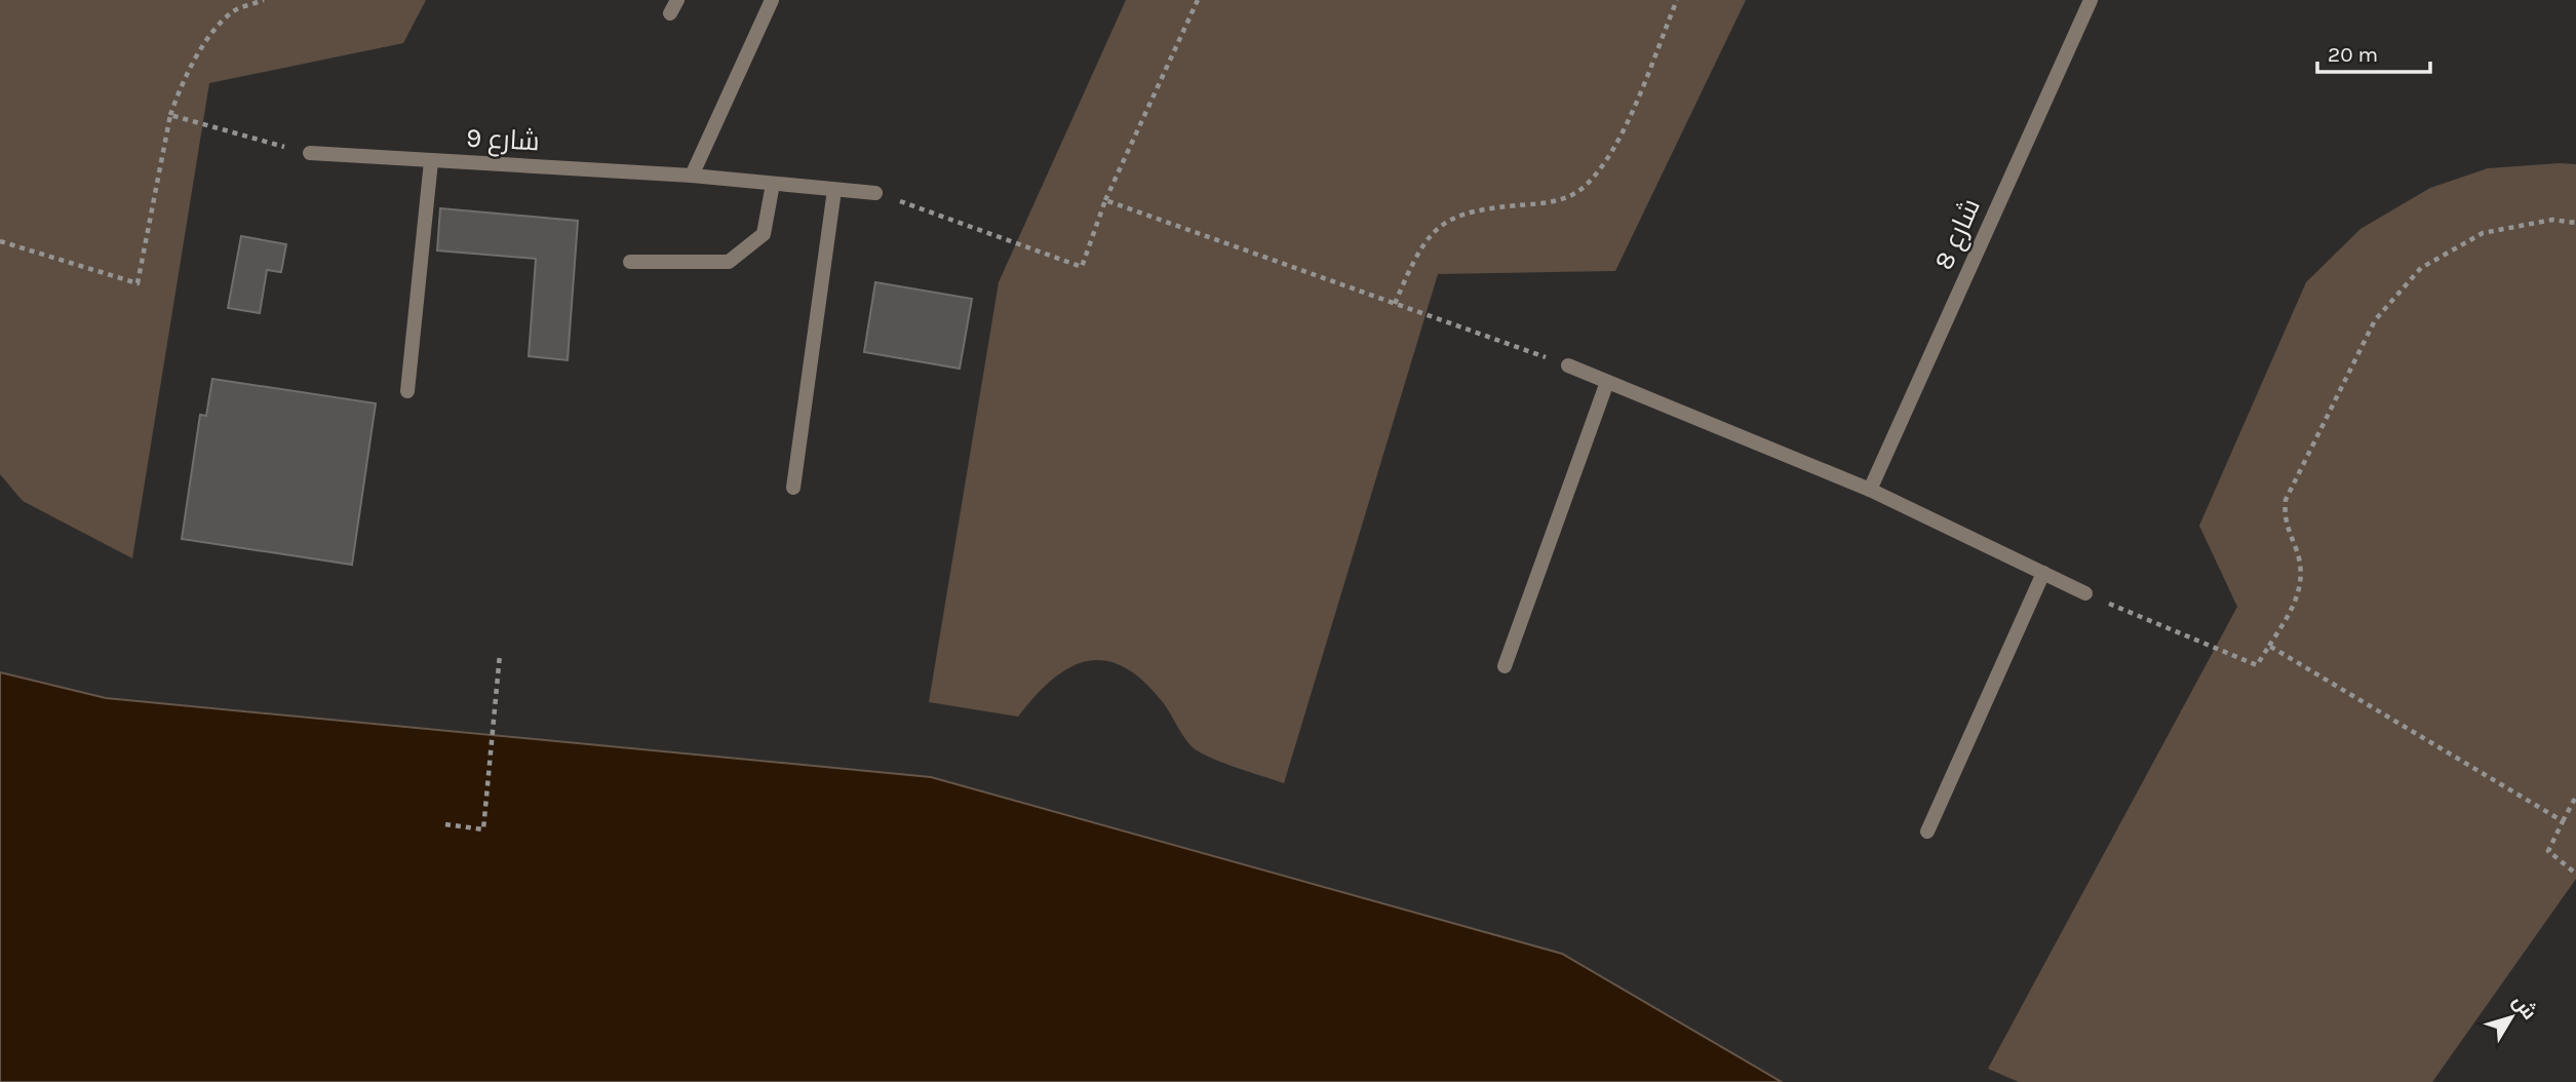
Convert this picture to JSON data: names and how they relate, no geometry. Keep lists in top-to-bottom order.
{
  "streets": {
    "street": ["شارع 9", "شارع 8"]
  },
  "scale_bar": "20 m",
  "north": "top right"
}
